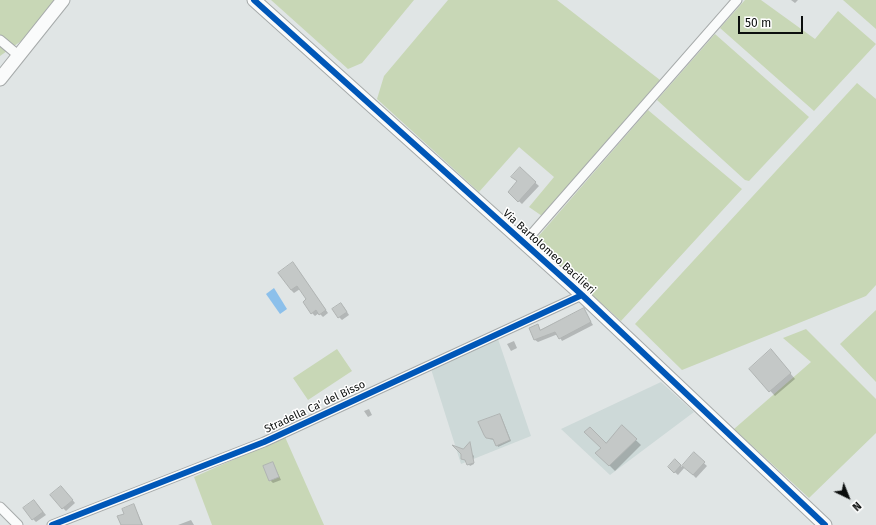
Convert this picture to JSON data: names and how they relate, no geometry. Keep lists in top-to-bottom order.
{
  "streets": {
    "street": ["Via Bartolomeo Bacilieri", "Stradella Ca' del Bisso"]
  },
  "crossings": [
    ["Via Bartolomeo Bacilieri", "Stradella Ca' del Bisso"]
  ],
  "scale_bar": "50 m",
  "north": "bottom right"
}
